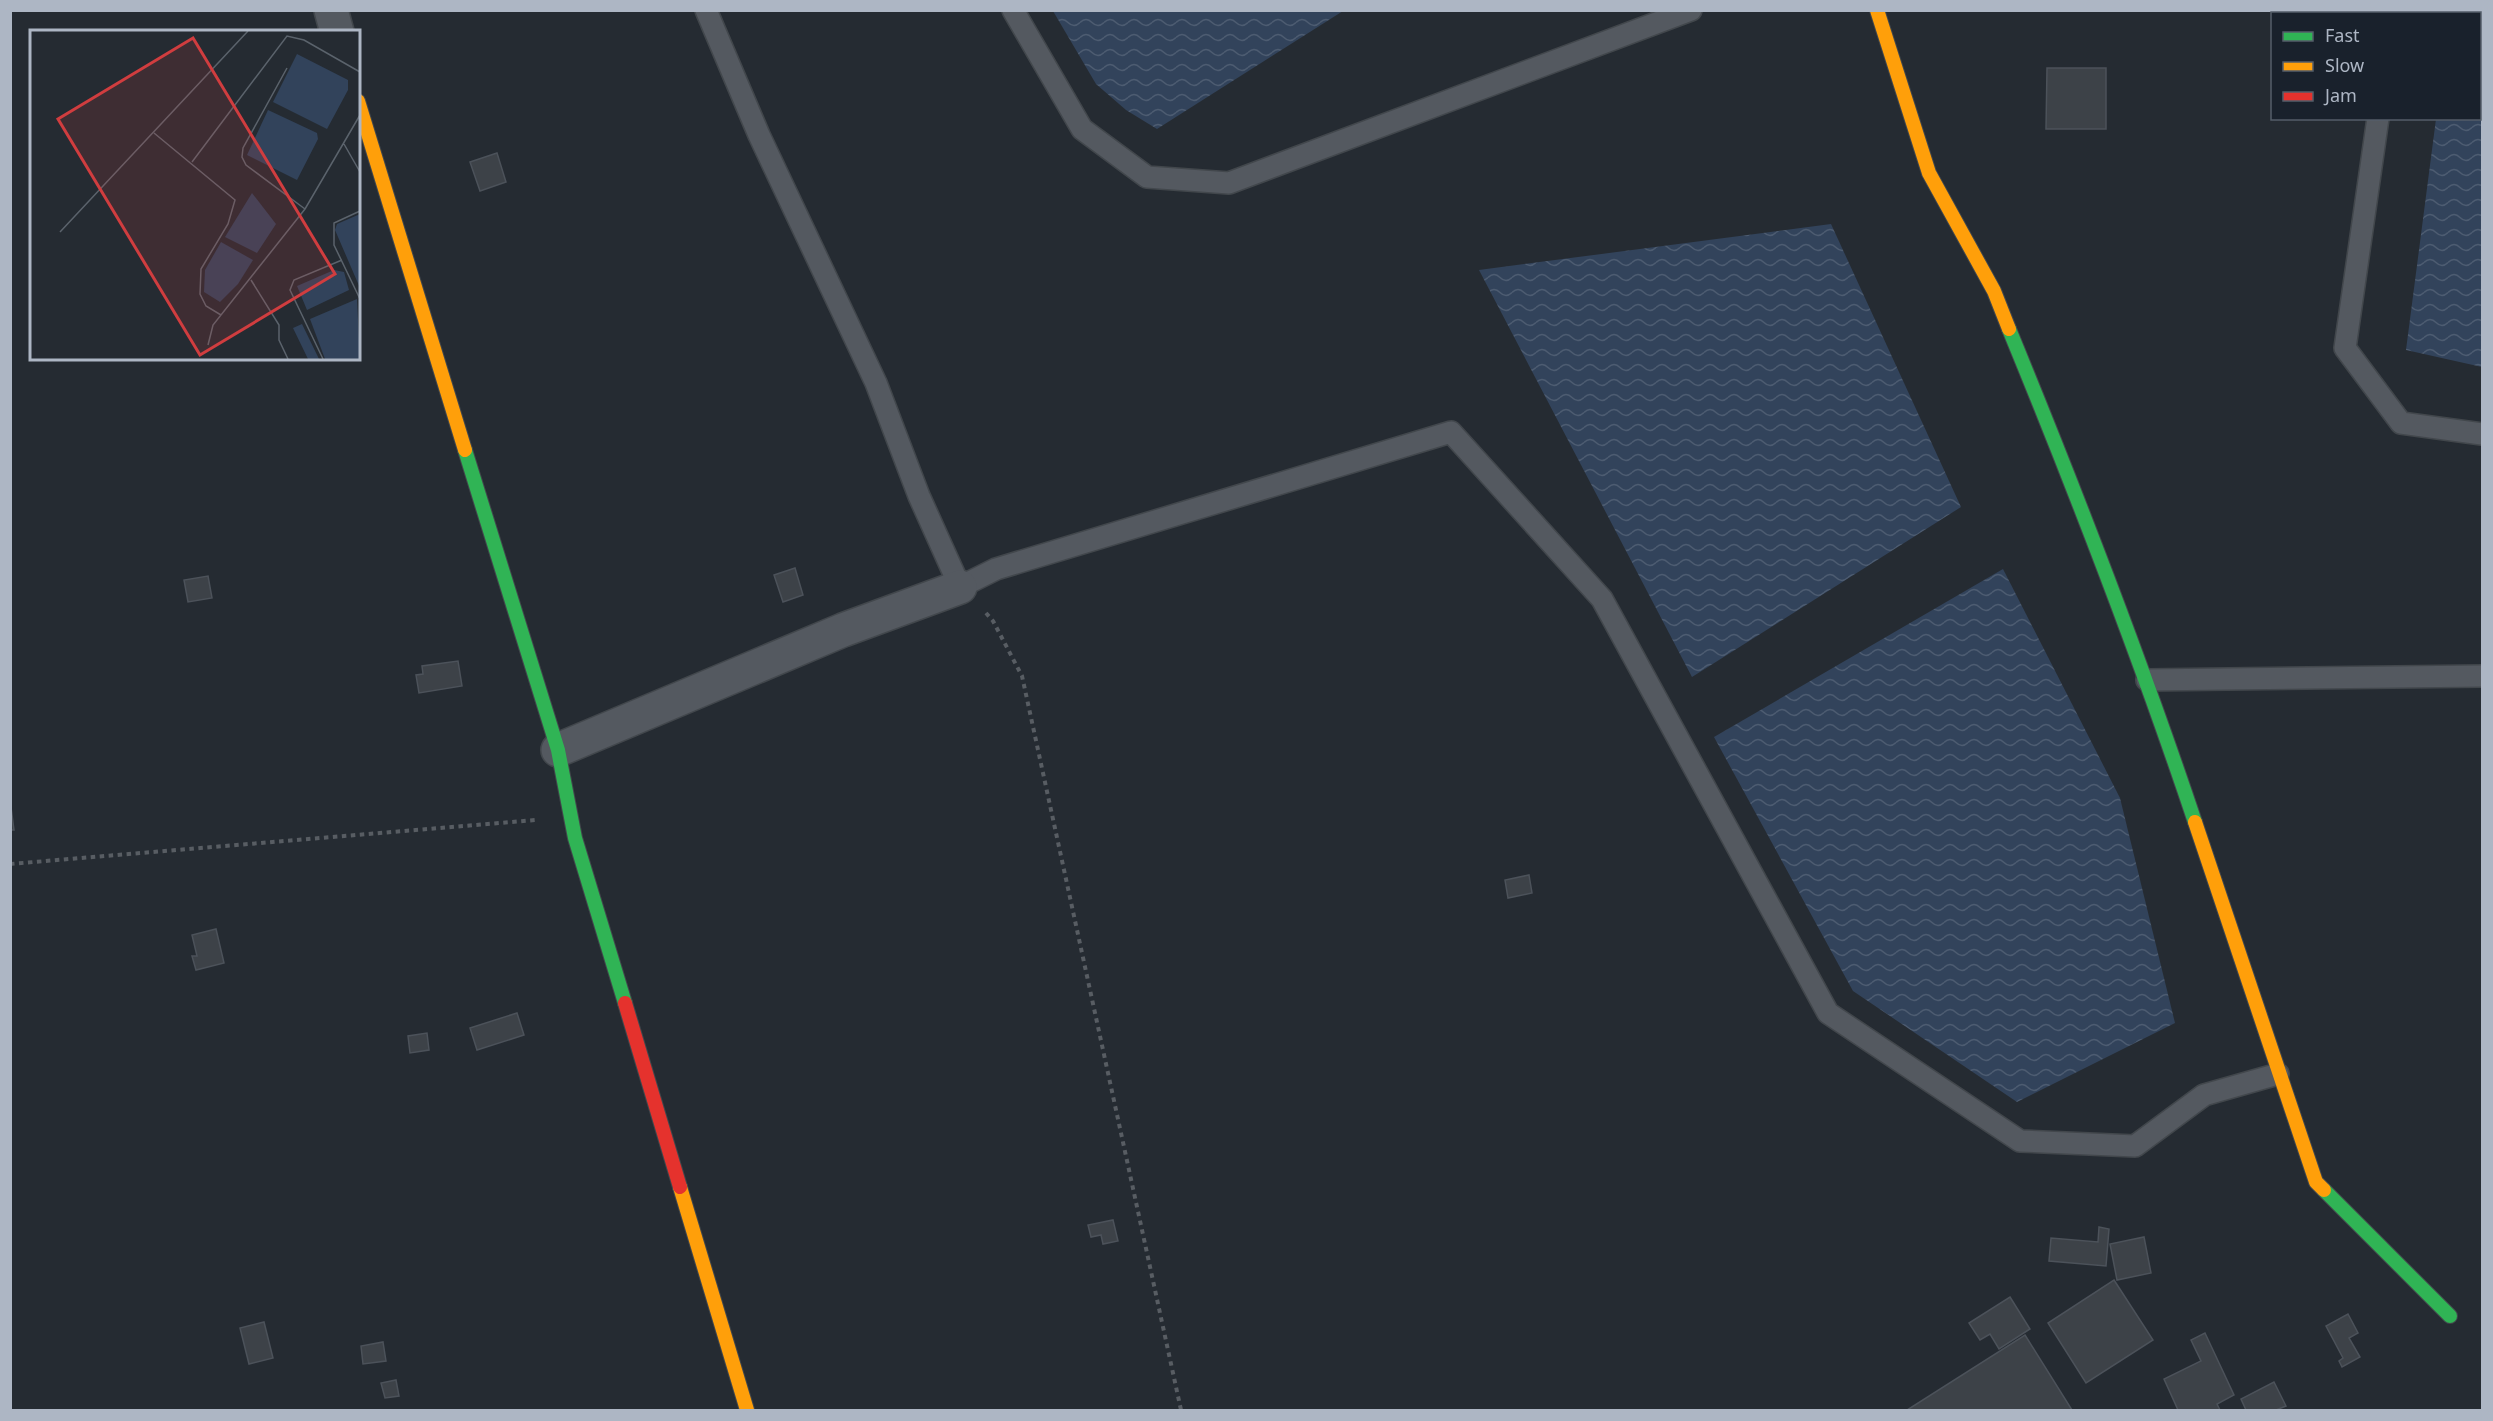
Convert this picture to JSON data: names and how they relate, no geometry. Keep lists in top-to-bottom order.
{
  "legend": ["Fast", "Slow", "Jam"]
}
